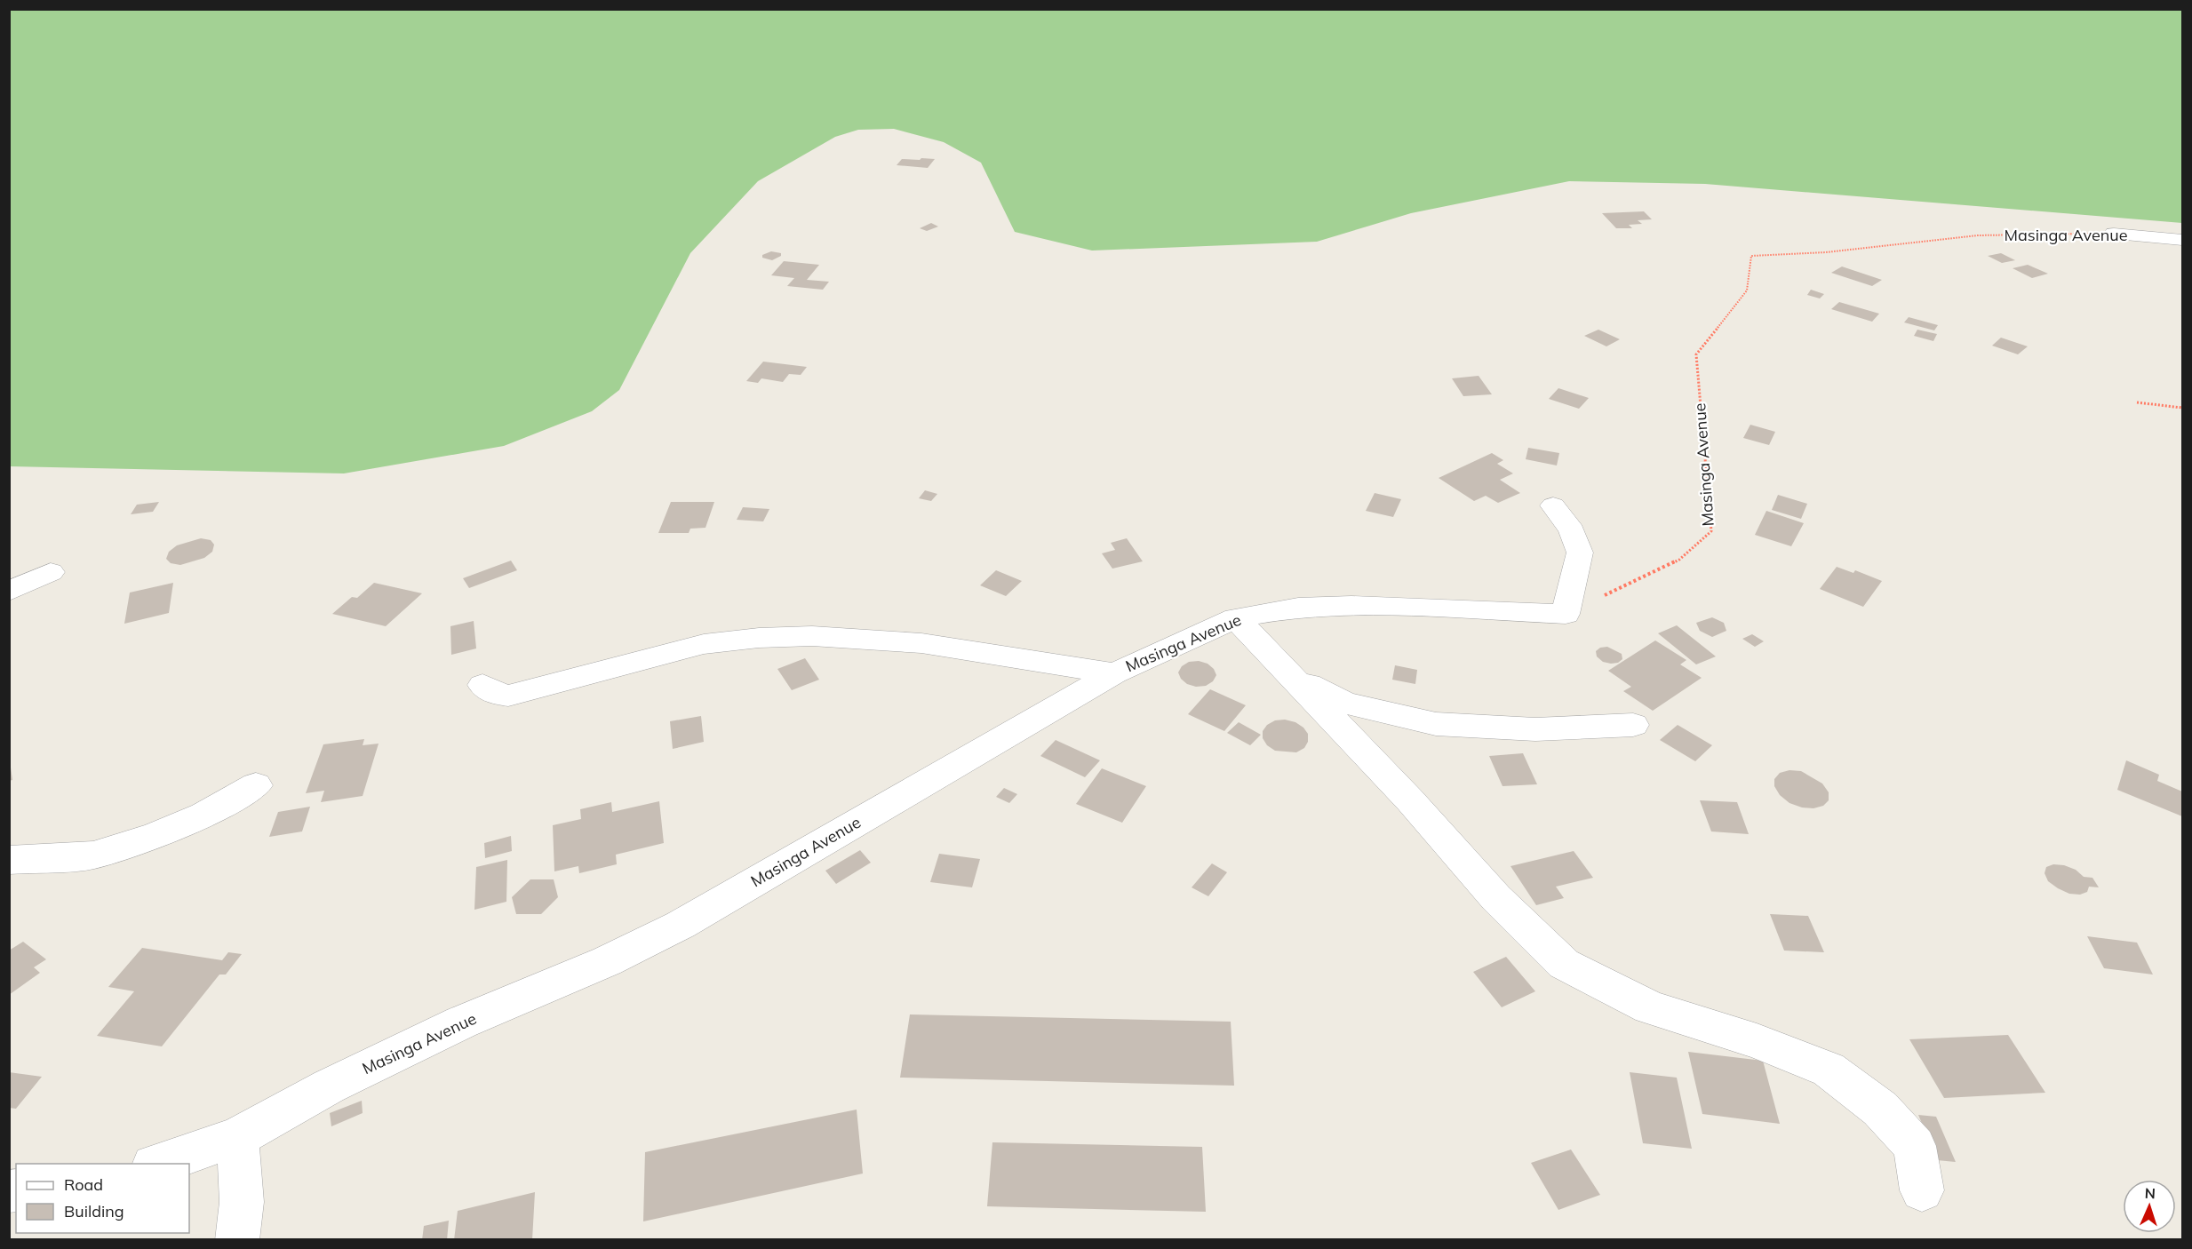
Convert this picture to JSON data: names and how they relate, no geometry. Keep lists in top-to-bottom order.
{
  "streets": {
    "street": ["Masinga Avenue"]
  },
  "legend": ["Road", "Building"],
  "north": "top"
}
